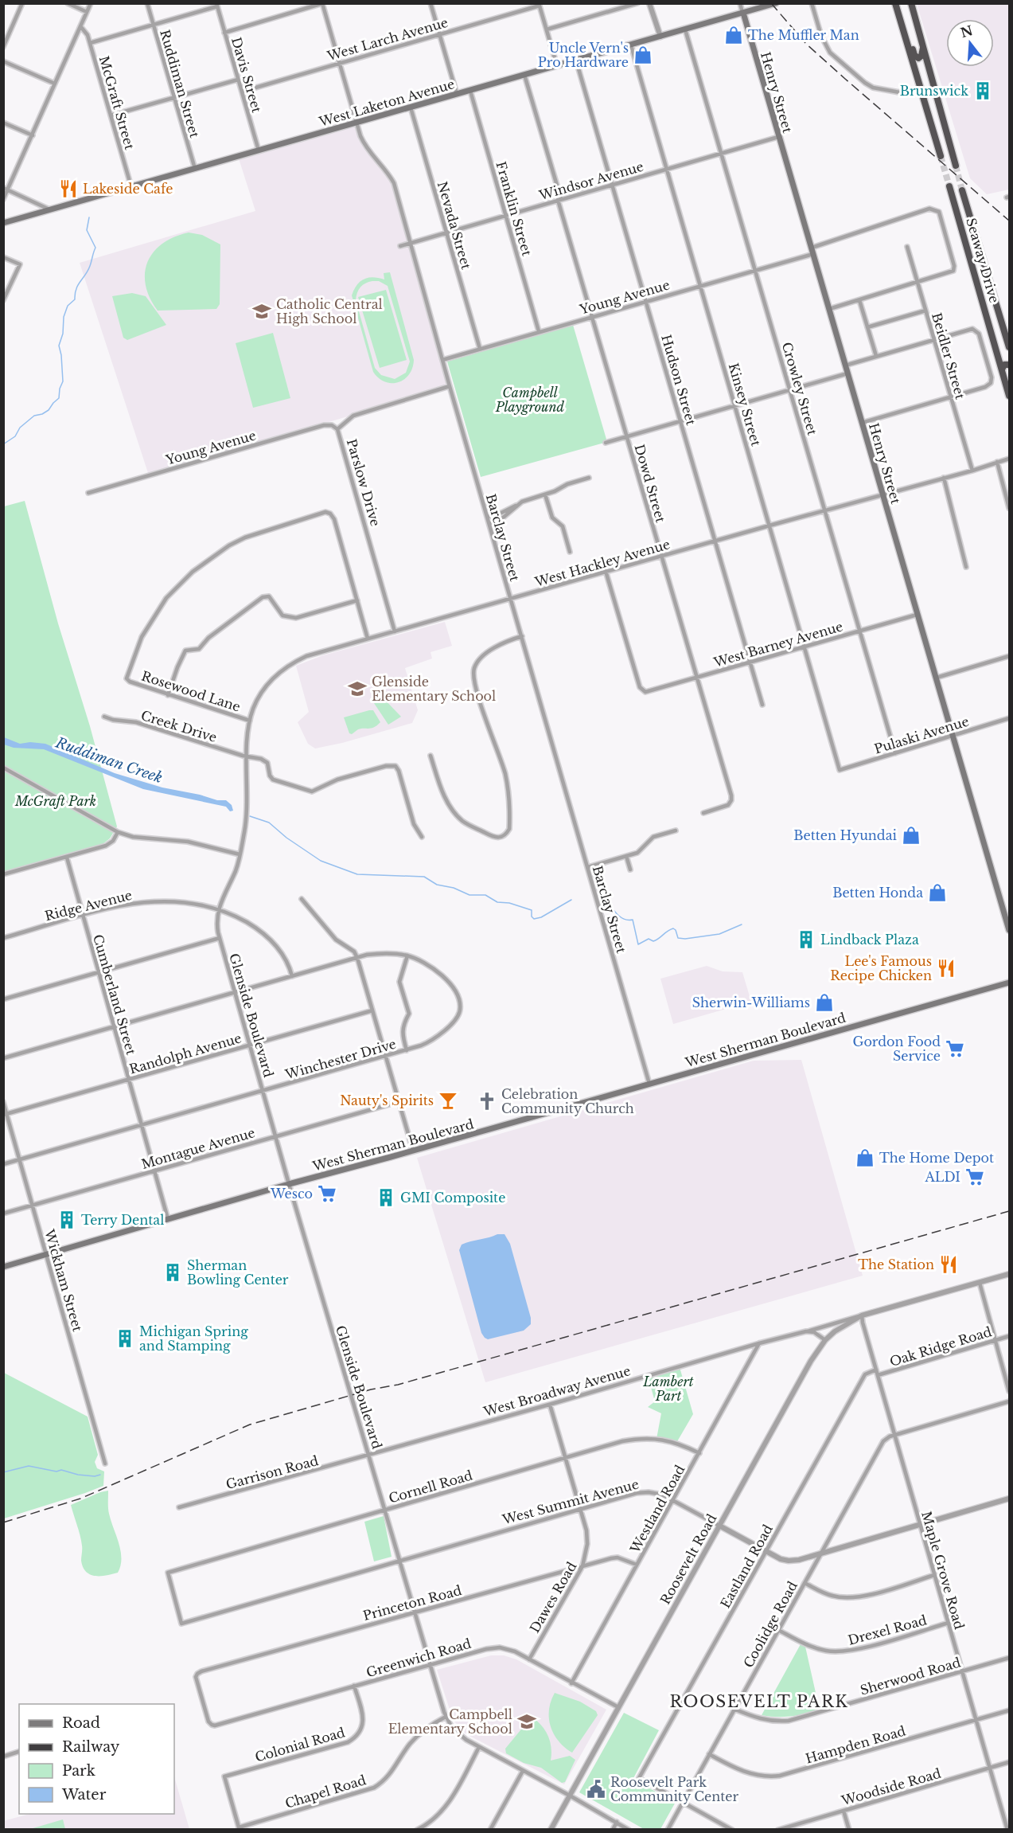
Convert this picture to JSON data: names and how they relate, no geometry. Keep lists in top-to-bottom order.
{
  "streets": {
    "highway": ["Seaway Drive"],
    "main road": ["Henry Street", "West Laketon Avenue", "West Sherman Boulevard"],
    "street": [
      "West Larch Avenue",
      "Davis Street",
      "Ruddiman Street",
      "McGraft Street",
      "Windsor Avenue",
      "Franklin Street",
      "Nevada Street",
      "Young Avenue",
      "Beidler Street",
      "Hudson Street",
      "Crowley Street",
      "Kinsey Street",
      "Parslow Drive",
      "Dowd Street",
      "Barclay Street",
      "West Hackley Avenue",
      "West Barney Avenue",
      "Rosewood Lane",
      "Creek Drive",
      "Pulaski Avenue",
      "Ridge Avenue",
      "Cumberland Street",
      "Glenside Boulevard",
      "Randolph Avenue",
      "Winchester Drive",
      "Montague Avenue",
      "Wickham Street",
      "Oak Ridge Road",
      "West Broadway Avenue",
      "Garrison Road",
      "Cornell Road",
      "West Summit Avenue",
      "Westland Road",
      "Roosevelt Road",
      "Eastland Road",
      "Maple Grove Road",
      "Dawes Road",
      "Princeton Road",
      "Coolidge Road",
      "Drexel Road",
      "Greenwich Road",
      "Sherwood Road",
      "Colonial Road",
      "Hampden Road",
      "Woodside Road",
      "Chapel Road"
    ]
  },
  "crossings": [
    ["West Larch Avenue", "Davis Street"],
    ["West Larch Avenue", "Barclay Street"],
    ["Davis Street", "West Laketon Avenue"],
    ["Ruddiman Street", "West Laketon Avenue"],
    ["Henry Street", "West Laketon Avenue"],
    ["Henry Street", "Windsor Avenue"],
    ["Henry Street", "Young Avenue"],
    ["Henry Street", "West Hackley Avenue"],
    ["Henry Street", "West Barney Avenue"],
    ["Henry Street", "Pulaski Avenue"],
    ["McGraft Street", "West Laketon Avenue"],
    ["West Laketon Avenue", "Franklin Street"],
    ["West Laketon Avenue", "Nevada Street"],
    ["West Laketon Avenue", "Hudson Street"],
    ["West Laketon Avenue", "Crowley Street"],
    ["West Laketon Avenue", "Kinsey Street"],
    ["West Laketon Avenue", "Dowd Street"],
    ["West Laketon Avenue", "Barclay Street"],
    ["Windsor Avenue", "Franklin Street"],
    ["Windsor Avenue", "Nevada Street"],
    ["Windsor Avenue", "Hudson Street"],
    ["Windsor Avenue", "Crowley Street"],
    ["Windsor Avenue", "Kinsey Street"],
    ["Windsor Avenue", "Dowd Street"],
    ["Windsor Avenue", "Barclay Street"],
    ["Franklin Street", "Young Avenue"],
    ["Nevada Street", "Young Avenue"],
    ["Young Avenue", "Beidler Street"],
    ["Young Avenue", "Hudson Street"],
    ["Young Avenue", "Crowley Street"],
    ["Young Avenue", "Kinsey Street"],
    ["Young Avenue", "Parslow Drive"],
    ["Young Avenue", "Dowd Street"],
    ["Young Avenue", "Barclay Street"],
    ["Beidler Street", "West Hackley Avenue"],
    ["Hudson Street", "West Hackley Avenue"],
    ["Hudson Street", "West Barney Avenue"],
    ["Crowley Street", "West Hackley Avenue"],
    ["Crowley Street", "West Barney Avenue"],
    ["Crowley Street", "Pulaski Avenue"],
    ["Kinsey Street", "West Hackley Avenue"],
    ["Kinsey Street", "West Barney Avenue"],
    ["Kinsey Street", "Pulaski Avenue"],
    ["Parslow Drive", "Barclay Street"],
    ["Parslow Drive", "West Hackley Avenue"],
    ["Dowd Street", "West Hackley Avenue"],
    ["Dowd Street", "West Barney Avenue"],
    ["Barclay Street", "West Hackley Avenue"],
    ["Barclay Street", "West Sherman Boulevard"],
    ["West Hackley Avenue", "West Barney Avenue"],
    ["West Hackley Avenue", "Rosewood Lane"],
    ["West Hackley Avenue", "Creek Drive"],
    ["West Hackley Avenue", "Glenside Boulevard"],
    ["Ridge Avenue", "Cumberland Street"],
    ["Ridge Avenue", "Glenside Boulevard"],
    ["Ridge Avenue", "Winchester Drive"],
    ["Cumberland Street", "West Sherman Boulevard"],
    ["Cumberland Street", "Randolph Avenue"],
    ["Cumberland Street", "Winchester Drive"],
    ["Cumberland Street", "Montague Avenue"],
    ["Glenside Boulevard", "West Sherman Boulevard"],
    ["Glenside Boulevard", "Randolph Avenue"],
    ["Glenside Boulevard", "Winchester Drive"],
    ["Glenside Boulevard", "Montague Avenue"],
    ["Glenside Boulevard", "West Broadway Avenue"],
    ["Glenside Boulevard", "Garrison Road"],
    ["Glenside Boulevard", "Cornell Road"],
    ["Glenside Boulevard", "West Summit Avenue"],
    ["Glenside Boulevard", "Roosevelt Road"],
    ["Glenside Boulevard", "Princeton Road"],
    ["Glenside Boulevard", "Greenwich Road"],
    ["Glenside Boulevard", "Chapel Road"],
    ["West Sherman Boulevard", "Wickham Street"],
    ["Randolph Avenue", "Wickham Street"],
    ["Winchester Drive", "Wickham Street"],
    ["Montague Avenue", "Wickham Street"],
    ["Oak Ridge Road", "Maple Grove Road"],
    ["West Broadway Avenue", "Garrison Road"],
    ["West Broadway Avenue", "Westland Road"],
    ["West Broadway Avenue", "Roosevelt Road"],
    ["West Broadway Avenue", "Maple Grove Road"],
    ["West Broadway Avenue", "Dawes Road"],
    ["Cornell Road", "West Summit Avenue"],
    ["Cornell Road", "Westland Road"],
    ["Cornell Road", "Dawes Road"],
    ["West Summit Avenue", "Westland Road"],
    ["West Summit Avenue", "Roosevelt Road"],
    ["West Summit Avenue", "Eastland Road"],
    ["West Summit Avenue", "Maple Grove Road"],
    ["West Summit Avenue", "Dawes Road"],
    ["West Summit Avenue", "Coolidge Road"],
    ["Westland Road", "Princeton Road"],
    ["Westland Road", "Greenwich Road"],
    ["Roosevelt Road", "Maple Grove Road"],
    ["Roosevelt Road", "Greenwich Road"],
    ["Eastland Road", "Maple Grove Road"],
    ["Eastland Road", "Coolidge Road"],
    ["Maple Grove Road", "Coolidge Road"],
    ["Maple Grove Road", "Drexel Road"],
    ["Maple Grove Road", "Sherwood Road"],
    ["Maple Grove Road", "Hampden Road"],
    ["Maple Grove Road", "Woodside Road"],
    ["Dawes Road", "Princeton Road"],
    ["Dawes Road", "Greenwich Road"],
    ["Princeton Road", "Greenwich Road"],
    ["Coolidge Road", "Drexel Road"],
    ["Coolidge Road", "Sherwood Road"],
    ["Coolidge Road", "Hampden Road"],
    ["Greenwich Road", "Colonial Road"],
    ["Colonial Road", "Chapel Road"]
  ],
  "districts": ["ROOSEVELT PARK"],
  "water": ["Ruddiman Creek"],
  "parks": ["Campbell Playground", "McGraft Park", "Lambert Part"],
  "places": {
    "shop": [
      "The Muffler Man",
      "Uncle Vern's Pro Hardware",
      "Betten Hyundai",
      "Betten Honda",
      "Sherwin-Williams",
      "The Home Depot"
    ],
    "building": [
      "Brunswick",
      "Lindback Plaza",
      "GMI Composite",
      "Terry Dental",
      "Sherman Bowling Center",
      "Michigan Spring and Stamping"
    ],
    "restaurant": ["Lakeside Cafe", "Lee's Famous Recipe Chicken", "The Station"],
    "school or university": ["Catholic Central High School", "Glenside Elementary School", "Campbell Elementary School"],
    "supermarket": ["Gordon Food Service", "ALDI", "Wesco"],
    "bar": ["Nauty's Spirits"],
    "church": ["Celebration Community Church"],
    "public building": ["Roosevelt Park Community Center"]
  },
  "legend": [
    "Road",
    "Railway",
    "Park",
    "Water"
  ],
  "north": "top"
}
